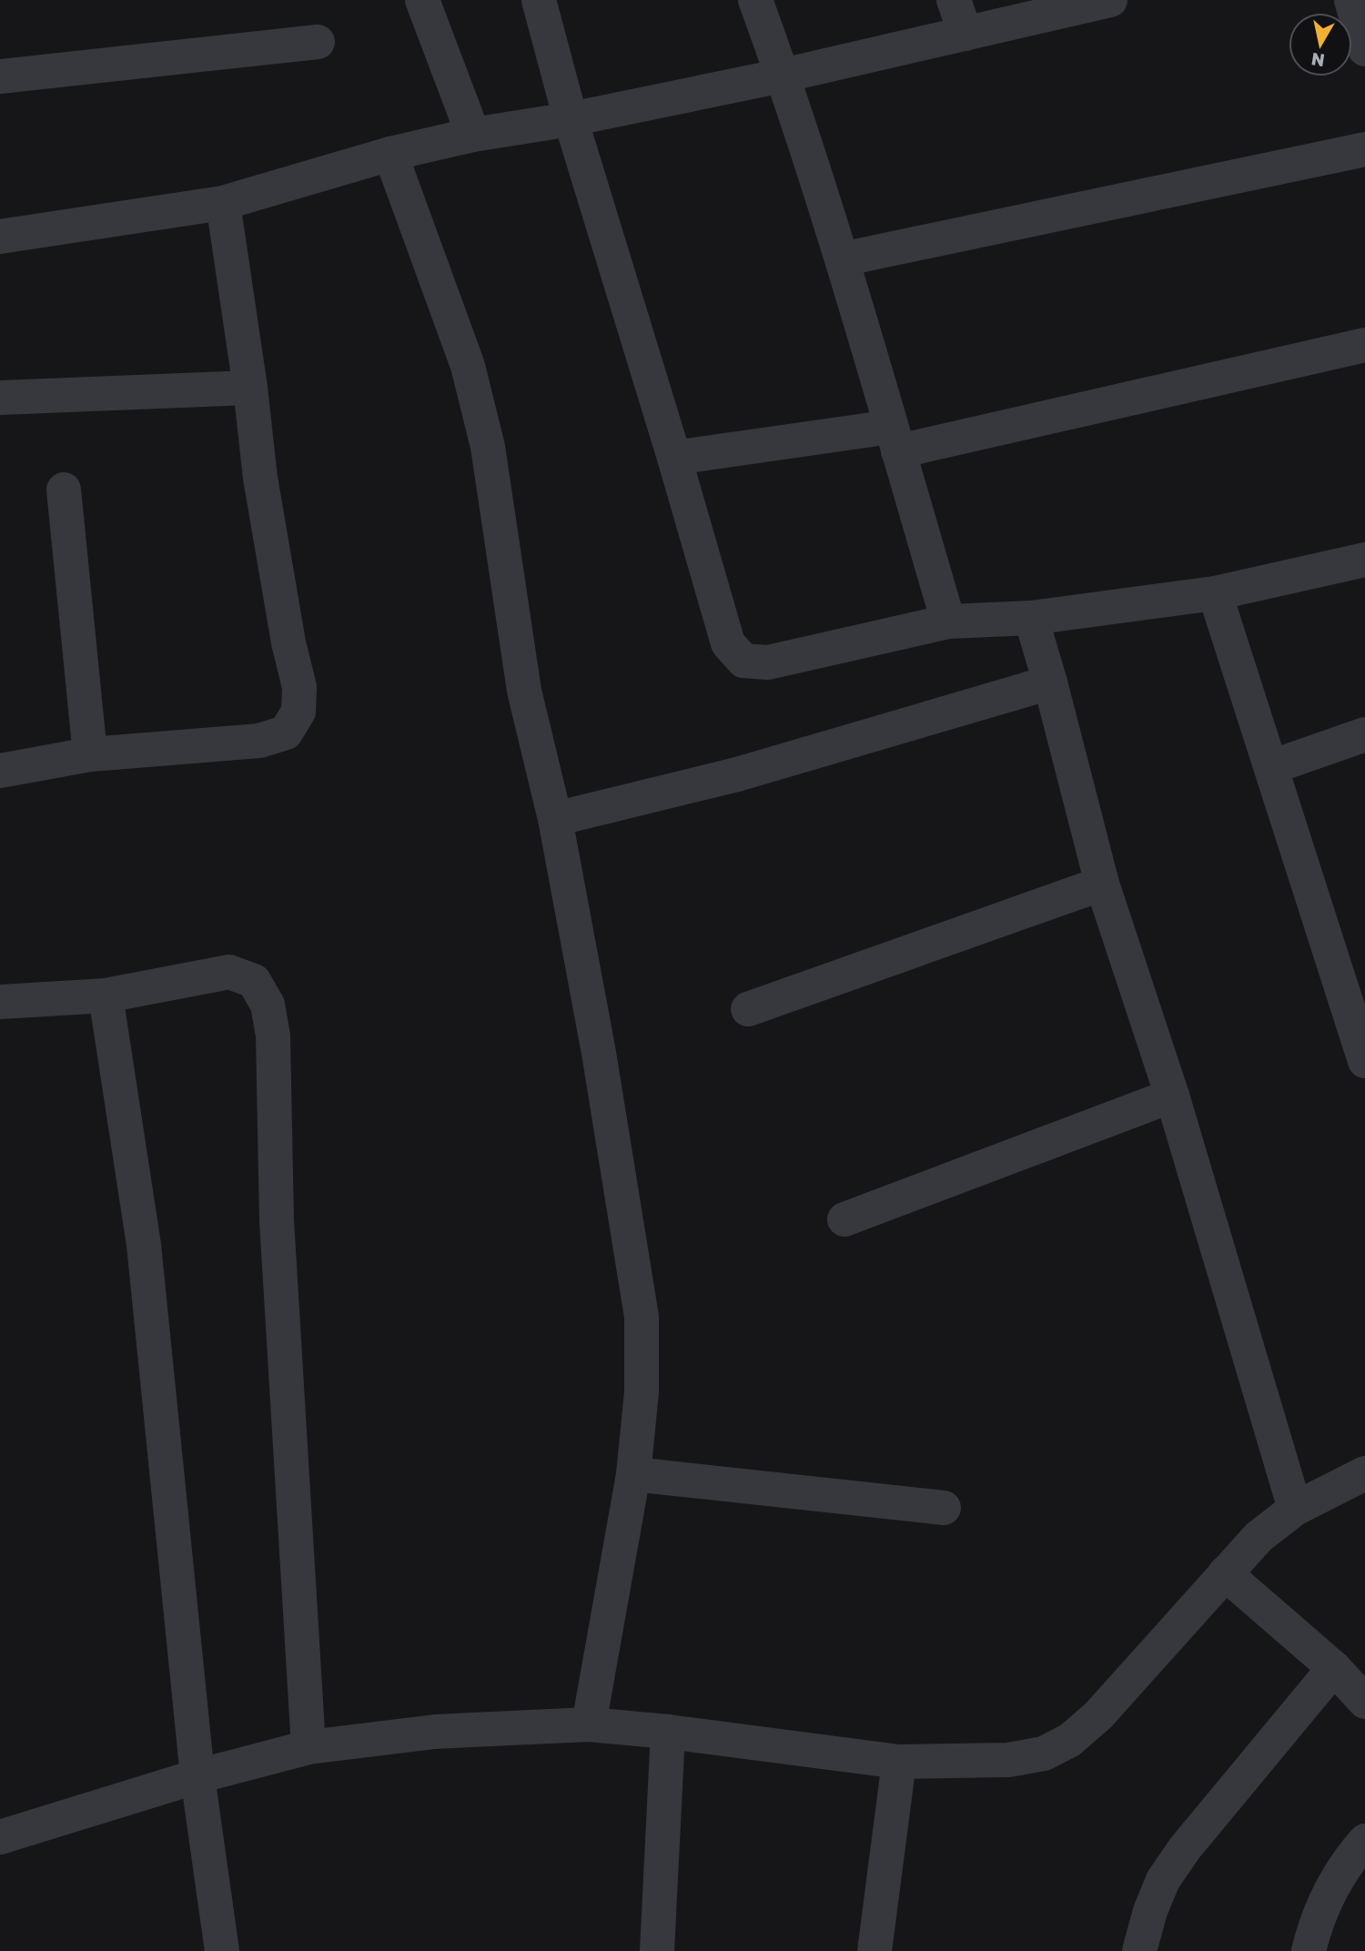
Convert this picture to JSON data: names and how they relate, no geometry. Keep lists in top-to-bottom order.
{
  "north": "bottom"
}
